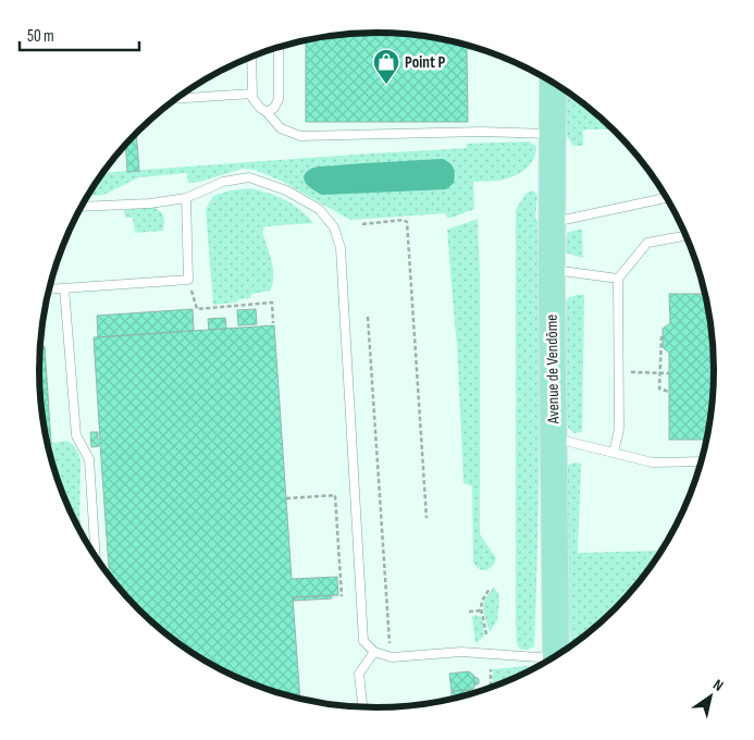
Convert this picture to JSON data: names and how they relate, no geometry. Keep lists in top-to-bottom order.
{
  "streets": {
    "main road": ["Avenue de Vendôme"]
  },
  "places": {
    "shop": ["Point P"]
  },
  "scale_bar": "50 m",
  "north": "top right"
}
